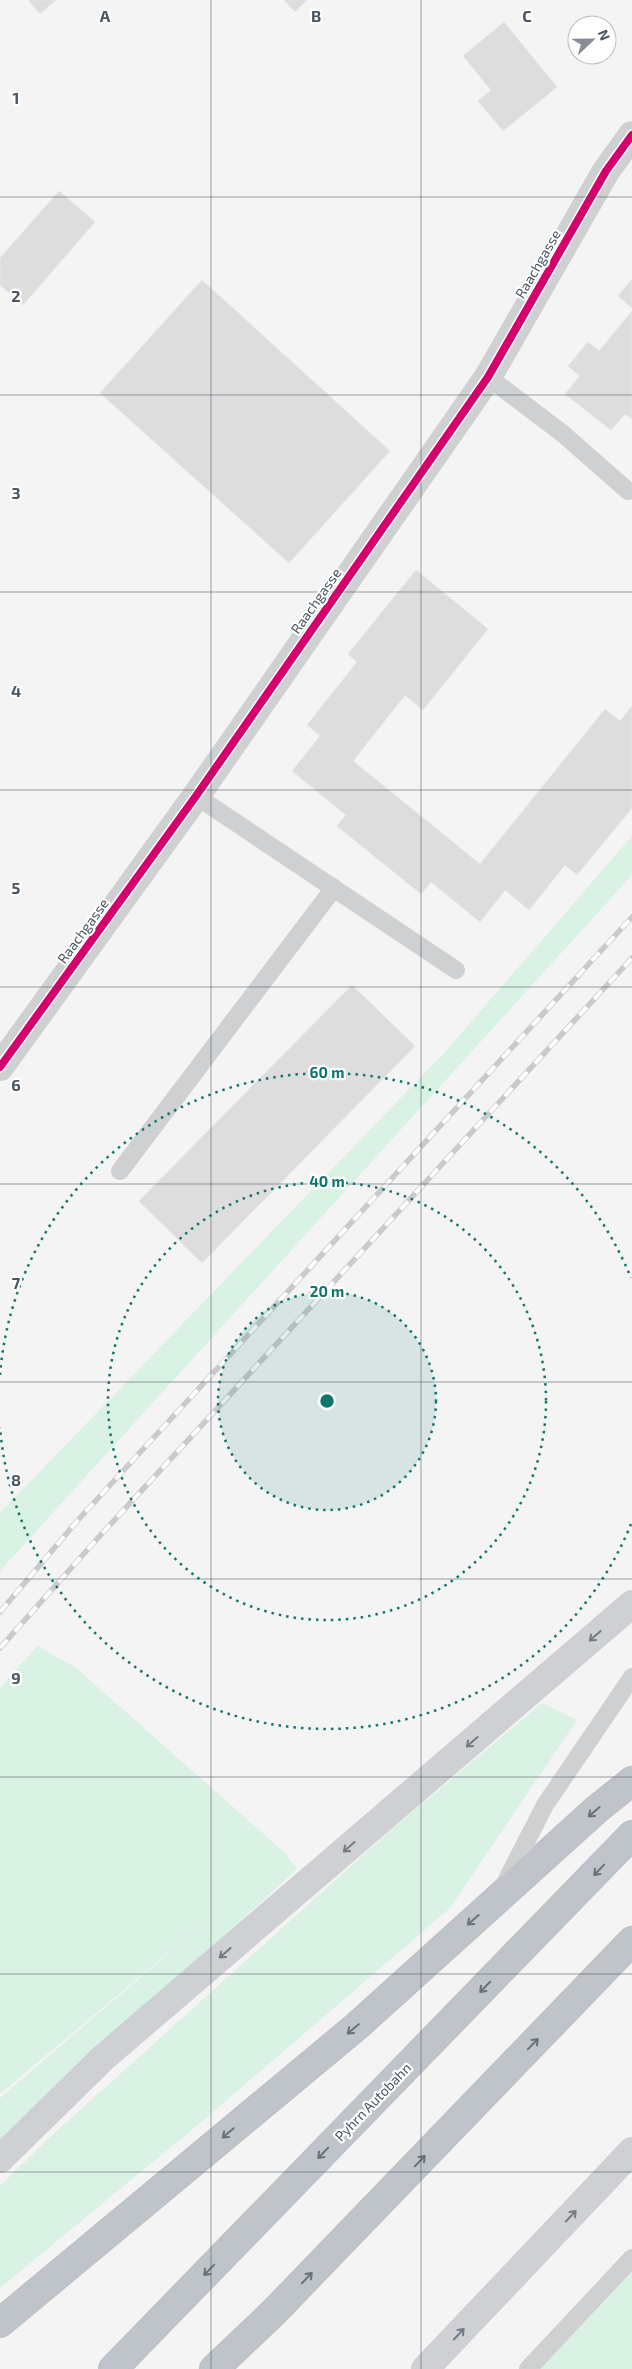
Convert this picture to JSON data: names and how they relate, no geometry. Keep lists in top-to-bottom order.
{
  "streets": {
    "highway": ["Pyhrn Autobahn"],
    "street": ["Raachgasse"]
  },
  "north": "right",
  "grid": {
    "columns": ["A", "B", "C"],
    "rows": [
      "1",
      "2",
      "3",
      "4",
      "5",
      "6",
      "7",
      "8",
      "9"
    ]
  },
  "rings": ["60 m", "40 m", "20 m"]
}
